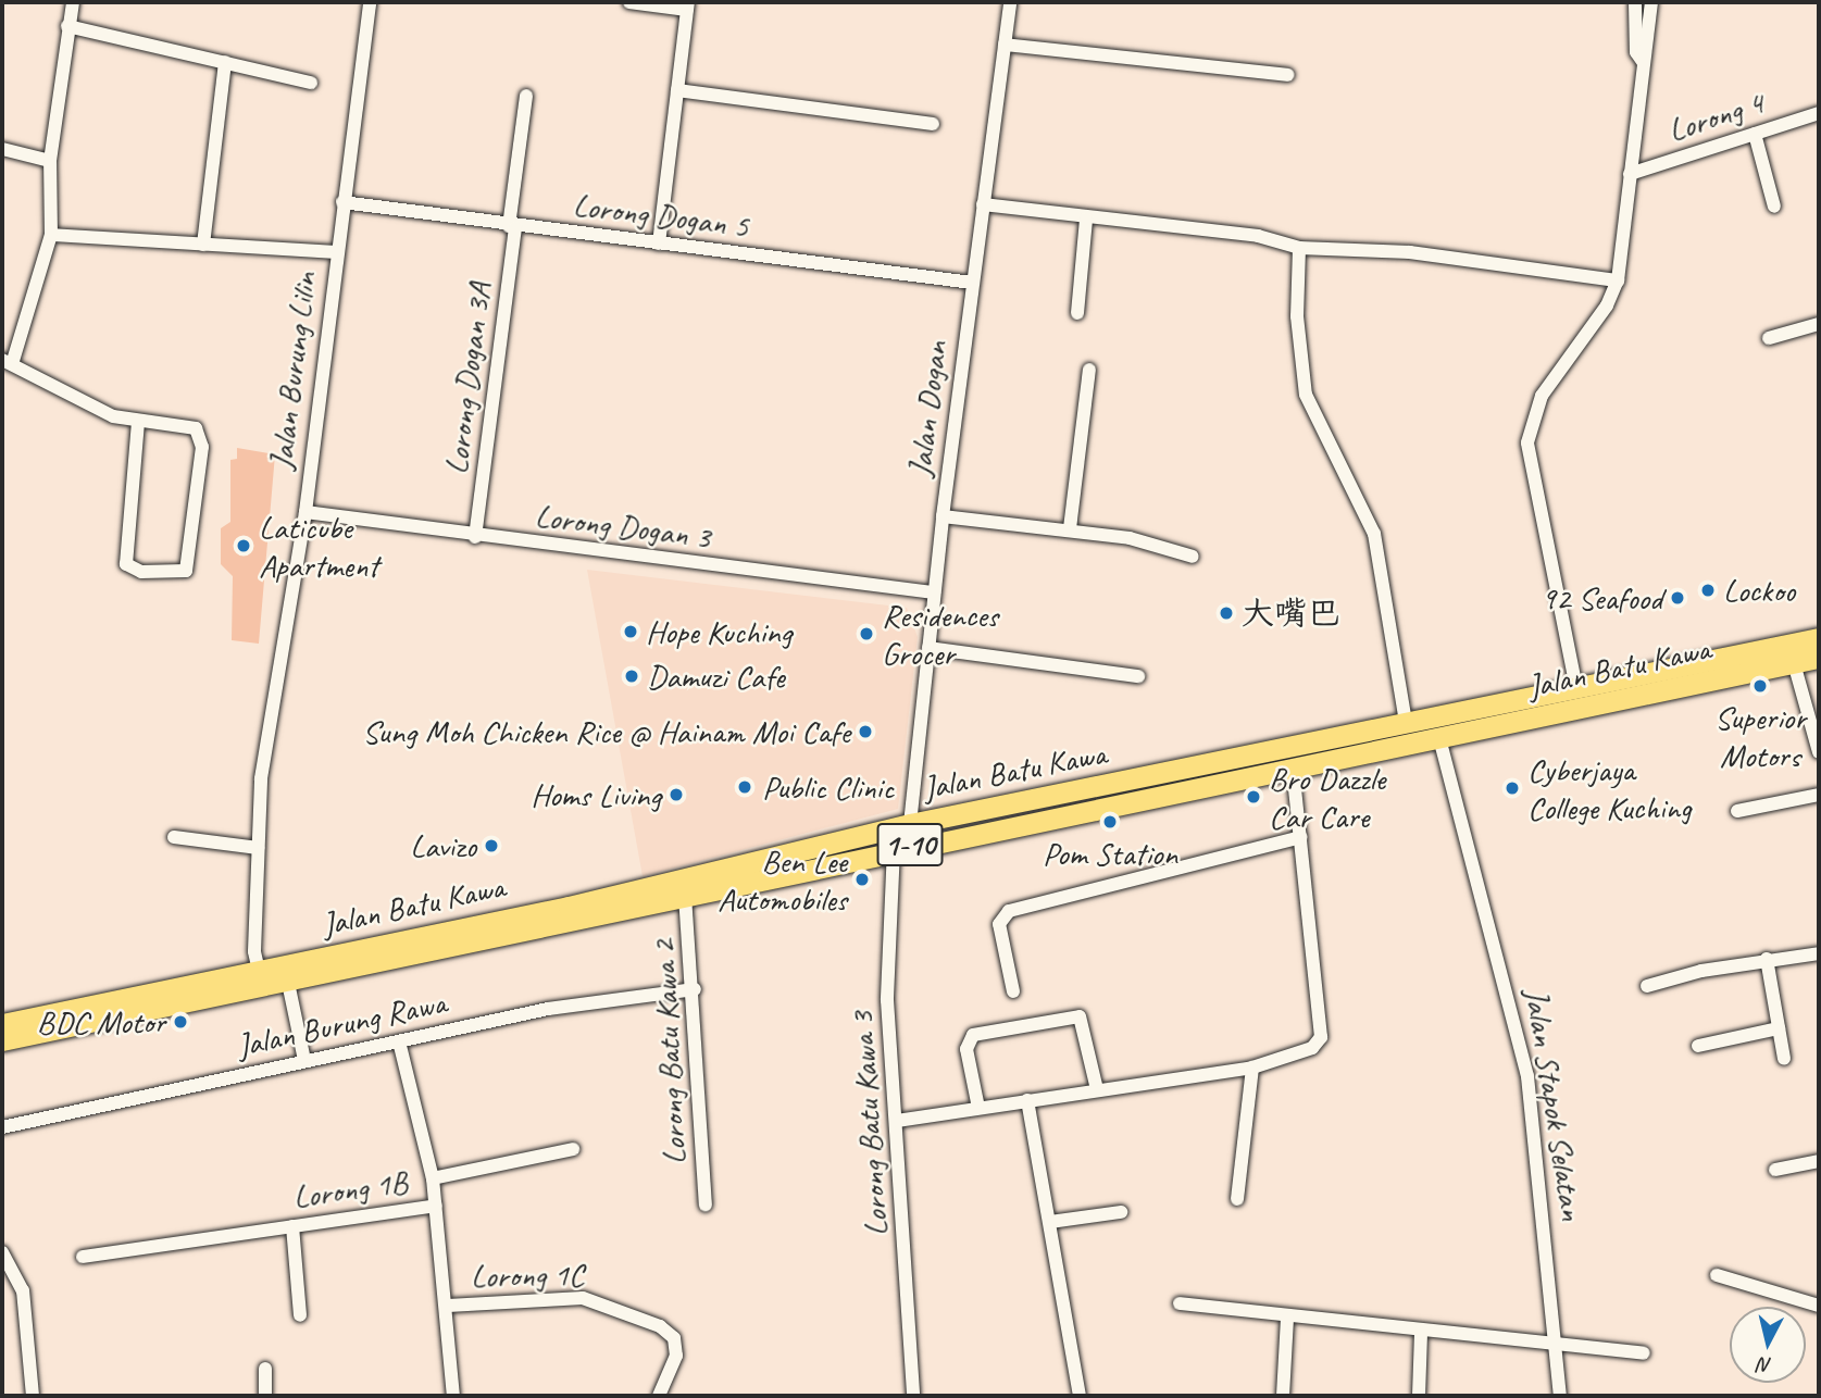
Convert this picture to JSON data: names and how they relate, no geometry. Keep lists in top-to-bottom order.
{
  "streets": {
    "highway": ["Jalan Batu Kawa", "1-10"],
    "street": [
      "Lorong 4",
      "Lorong Dogan 5",
      "Jalan Burung Lilin",
      "Lorong Dogan 3A",
      "Jalan Dogan",
      "Lorong Dogan 3",
      "Jalan Burung Rawa",
      "Lorong Batu Kawa 2",
      "Jalan Stapok Selatan",
      "Lorong Batu Kawa 3",
      "Lorong 1B",
      "Lorong 1C"
    ]
  },
  "crossings": [
    ["Lorong Dogan 5", "Jalan Burung Lilin"],
    ["Lorong Dogan 5", "Lorong Dogan 3A"],
    ["Lorong Dogan 5", "Jalan Dogan"],
    ["Jalan Burung Lilin", "Lorong Dogan 3"],
    ["Jalan Burung Lilin", "Jalan Batu Kawa"],
    ["Lorong Dogan 3A", "Lorong Dogan 3"],
    ["Jalan Dogan", "Lorong Dogan 3"],
    ["Jalan Dogan", "Jalan Batu Kawa"],
    ["Jalan Batu Kawa", "Lorong Batu Kawa 2"],
    ["Jalan Batu Kawa", "Jalan Stapok Selatan"],
    ["Jalan Batu Kawa", "Lorong Batu Kawa 3"],
    ["Jalan Burung Rawa", "Lorong Batu Kawa 2"],
    ["Lorong 1B", "Lorong 1C"]
  ],
  "places": [
    "Laticube Apartment",
    "Lockoo",
    "92 Seafood",
    "大嘴巴",
    "Hope Kuching",
    "Residences Grocer",
    "Damuzi Cafe",
    "Superior Motors",
    "Sung Moh Chicken Rice @ Hainam Moi Cafe",
    "Public Clinic",
    "Cyberjaya College Kuching",
    "Homs Living",
    "Bro Dazzle Car Care",
    "Pom Station",
    "Lavizo",
    "Ben Lee Automobiles",
    "BDC Motor"
  ],
  "north": "bottom"
}
